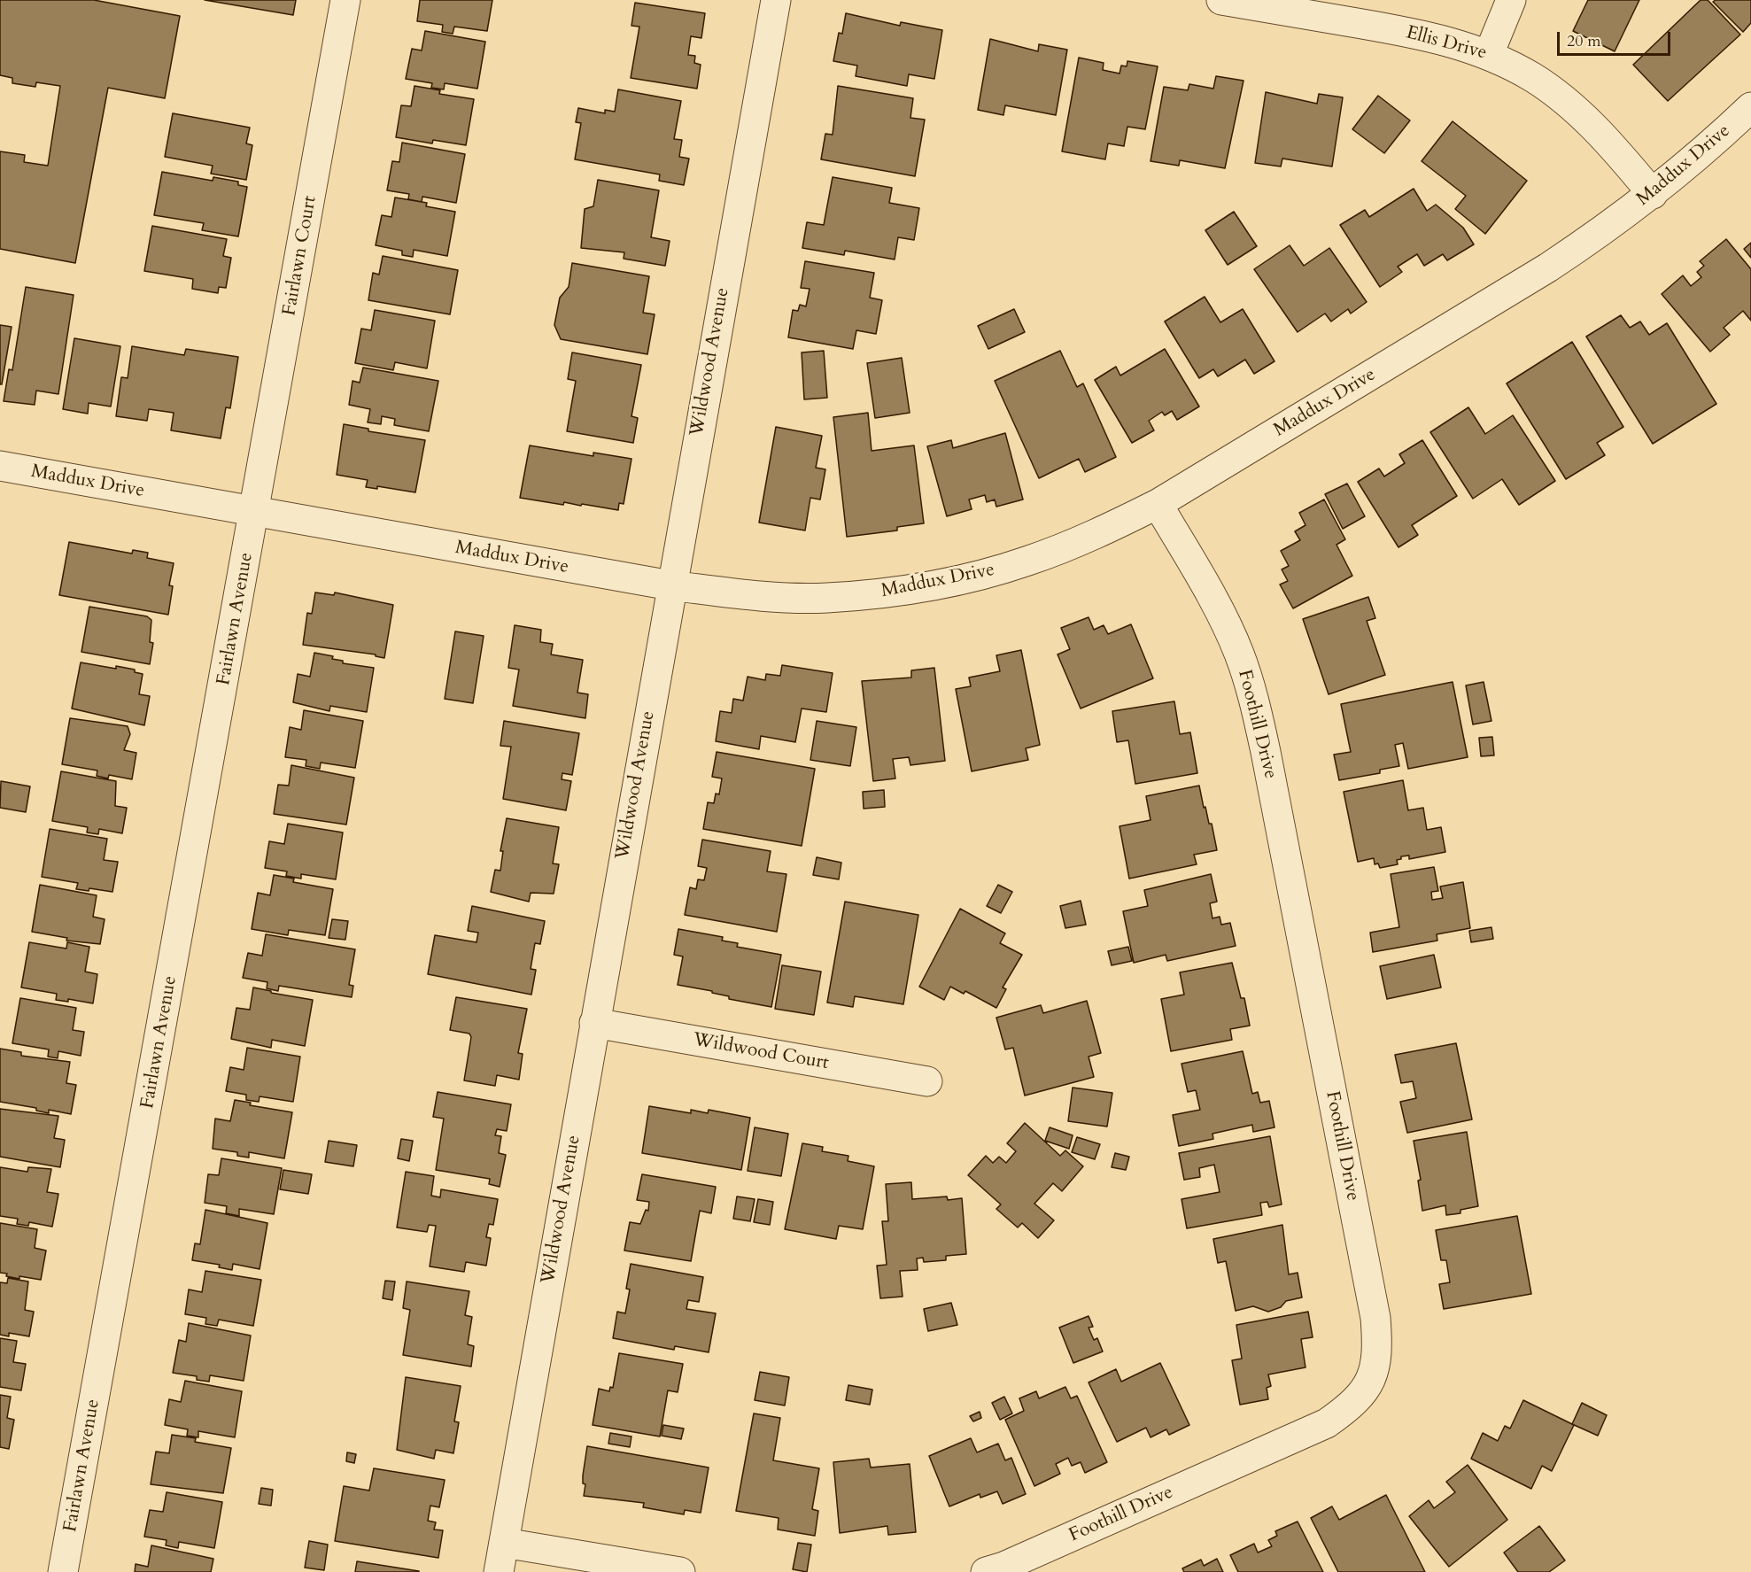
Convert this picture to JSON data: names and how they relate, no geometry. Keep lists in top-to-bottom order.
{
  "streets": {
    "street": [
      "Ellis Drive",
      "Maddux Drive",
      "Fairlawn Court",
      "Wildwood Avenue",
      "Fairlawn Avenue",
      "Foothill Drive",
      "Wildwood Court"
    ]
  },
  "crossings": [
    ["Ellis Drive", "Maddux Drive"],
    ["Maddux Drive", "Fairlawn Court"],
    ["Maddux Drive", "Wildwood Avenue"],
    ["Maddux Drive", "Fairlawn Avenue"],
    ["Maddux Drive", "Foothill Drive"],
    ["Fairlawn Court", "Fairlawn Avenue"],
    ["Wildwood Avenue", "Wildwood Court"]
  ],
  "scale_bar": "20 m"
}
